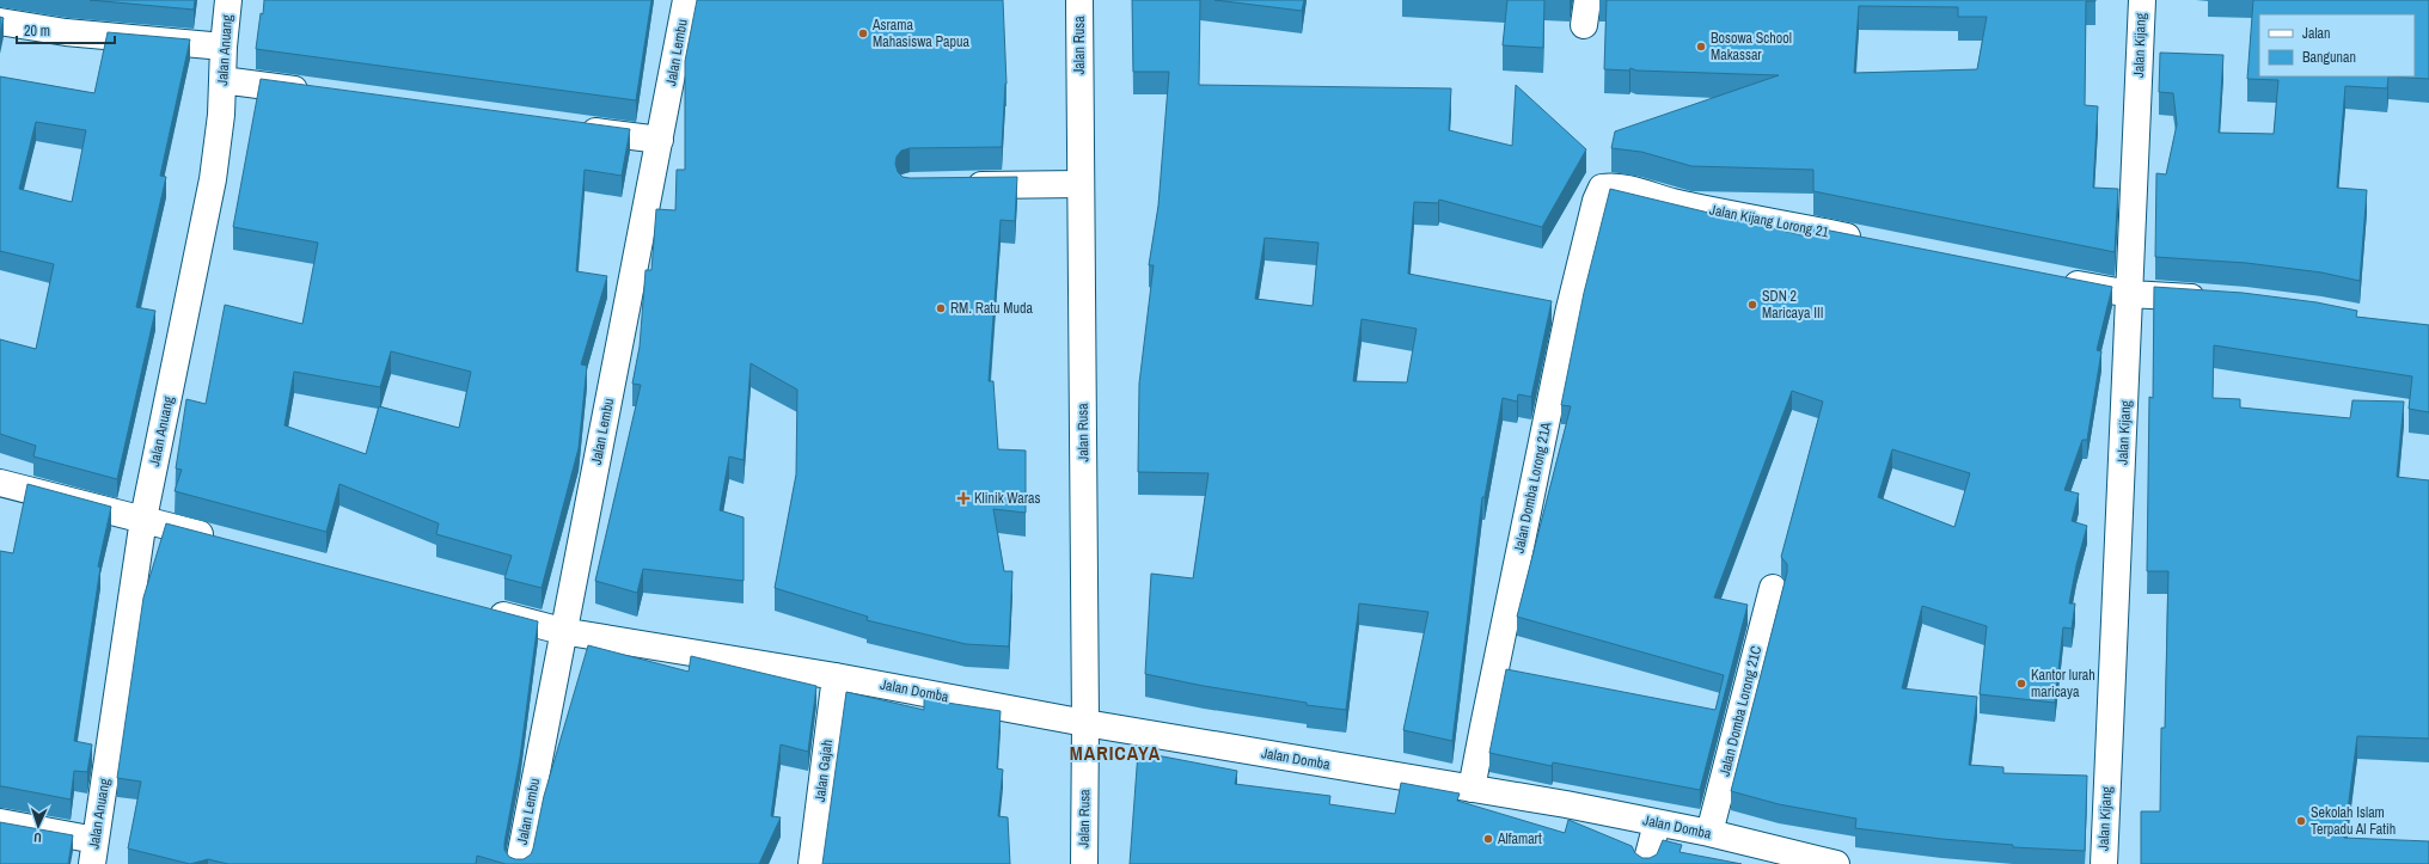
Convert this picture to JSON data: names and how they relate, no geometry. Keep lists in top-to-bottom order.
{
  "streets": {
    "street": [
      "Jalan Rusa",
      "Jalan Kijang",
      "Jalan Anuang",
      "Jalan Lembu",
      "Jalan Kijang Lorong 21",
      "Jalan Domba Lorong 21A",
      "Jalan Domba",
      "Jalan Domba Lorong 21C",
      "Jalan Gajah"
    ]
  },
  "crossings": [
    ["Jalan Rusa", "Jalan Domba"],
    ["Jalan Lembu", "Jalan Domba"],
    ["Jalan Kijang Lorong 21", "Jalan Domba Lorong 21A"],
    ["Jalan Domba Lorong 21A", "Jalan Domba"],
    ["Jalan Domba", "Jalan Domba Lorong 21C"],
    ["Jalan Domba", "Jalan Gajah"]
  ],
  "districts": ["MARICAYA"],
  "places": {
    "other": [
      "Asrama Mahasiswa Papua",
      "Bosowa School Makassar",
      "SDN 2 Maricaya III",
      "RM. Ratu Muda",
      "Kantor lurah maricaya",
      "Sekolah Islam Terpadu Al Fatih",
      "Alfamart"
    ],
    "health": ["Klinik Waras"]
  },
  "legend": ["Jalan", "Bangunan"],
  "scale_bar": "20 m",
  "north": "bottom"
}
